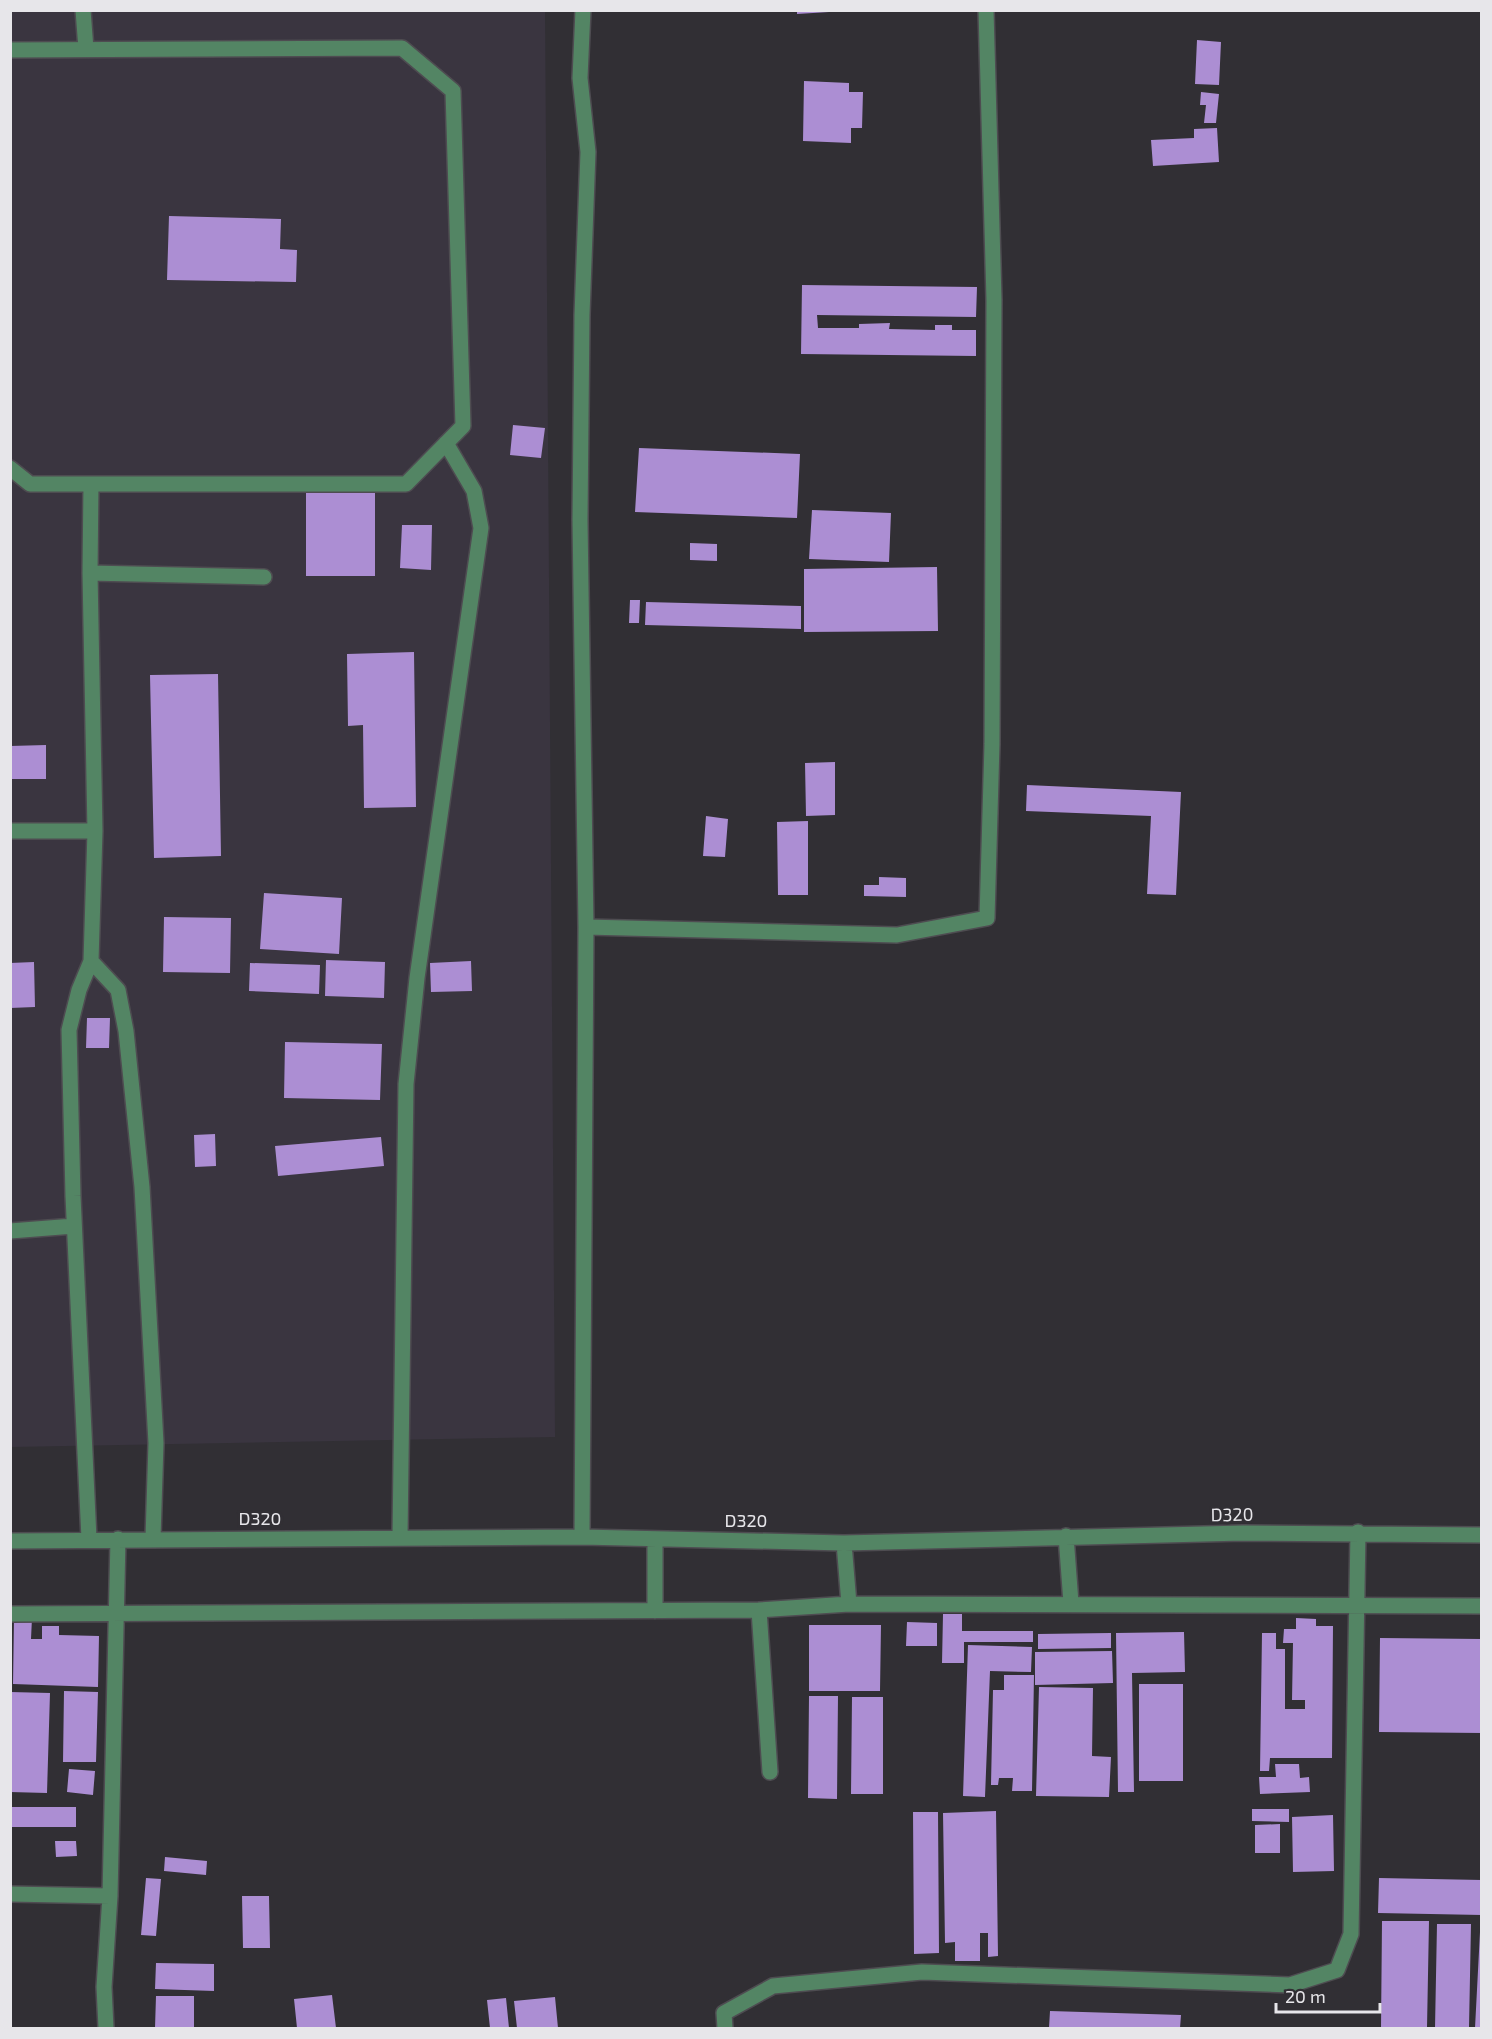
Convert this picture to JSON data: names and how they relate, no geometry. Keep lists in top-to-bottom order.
{
  "streets": {
    "street": ["D320"]
  },
  "scale_bar": "20 m"
}
